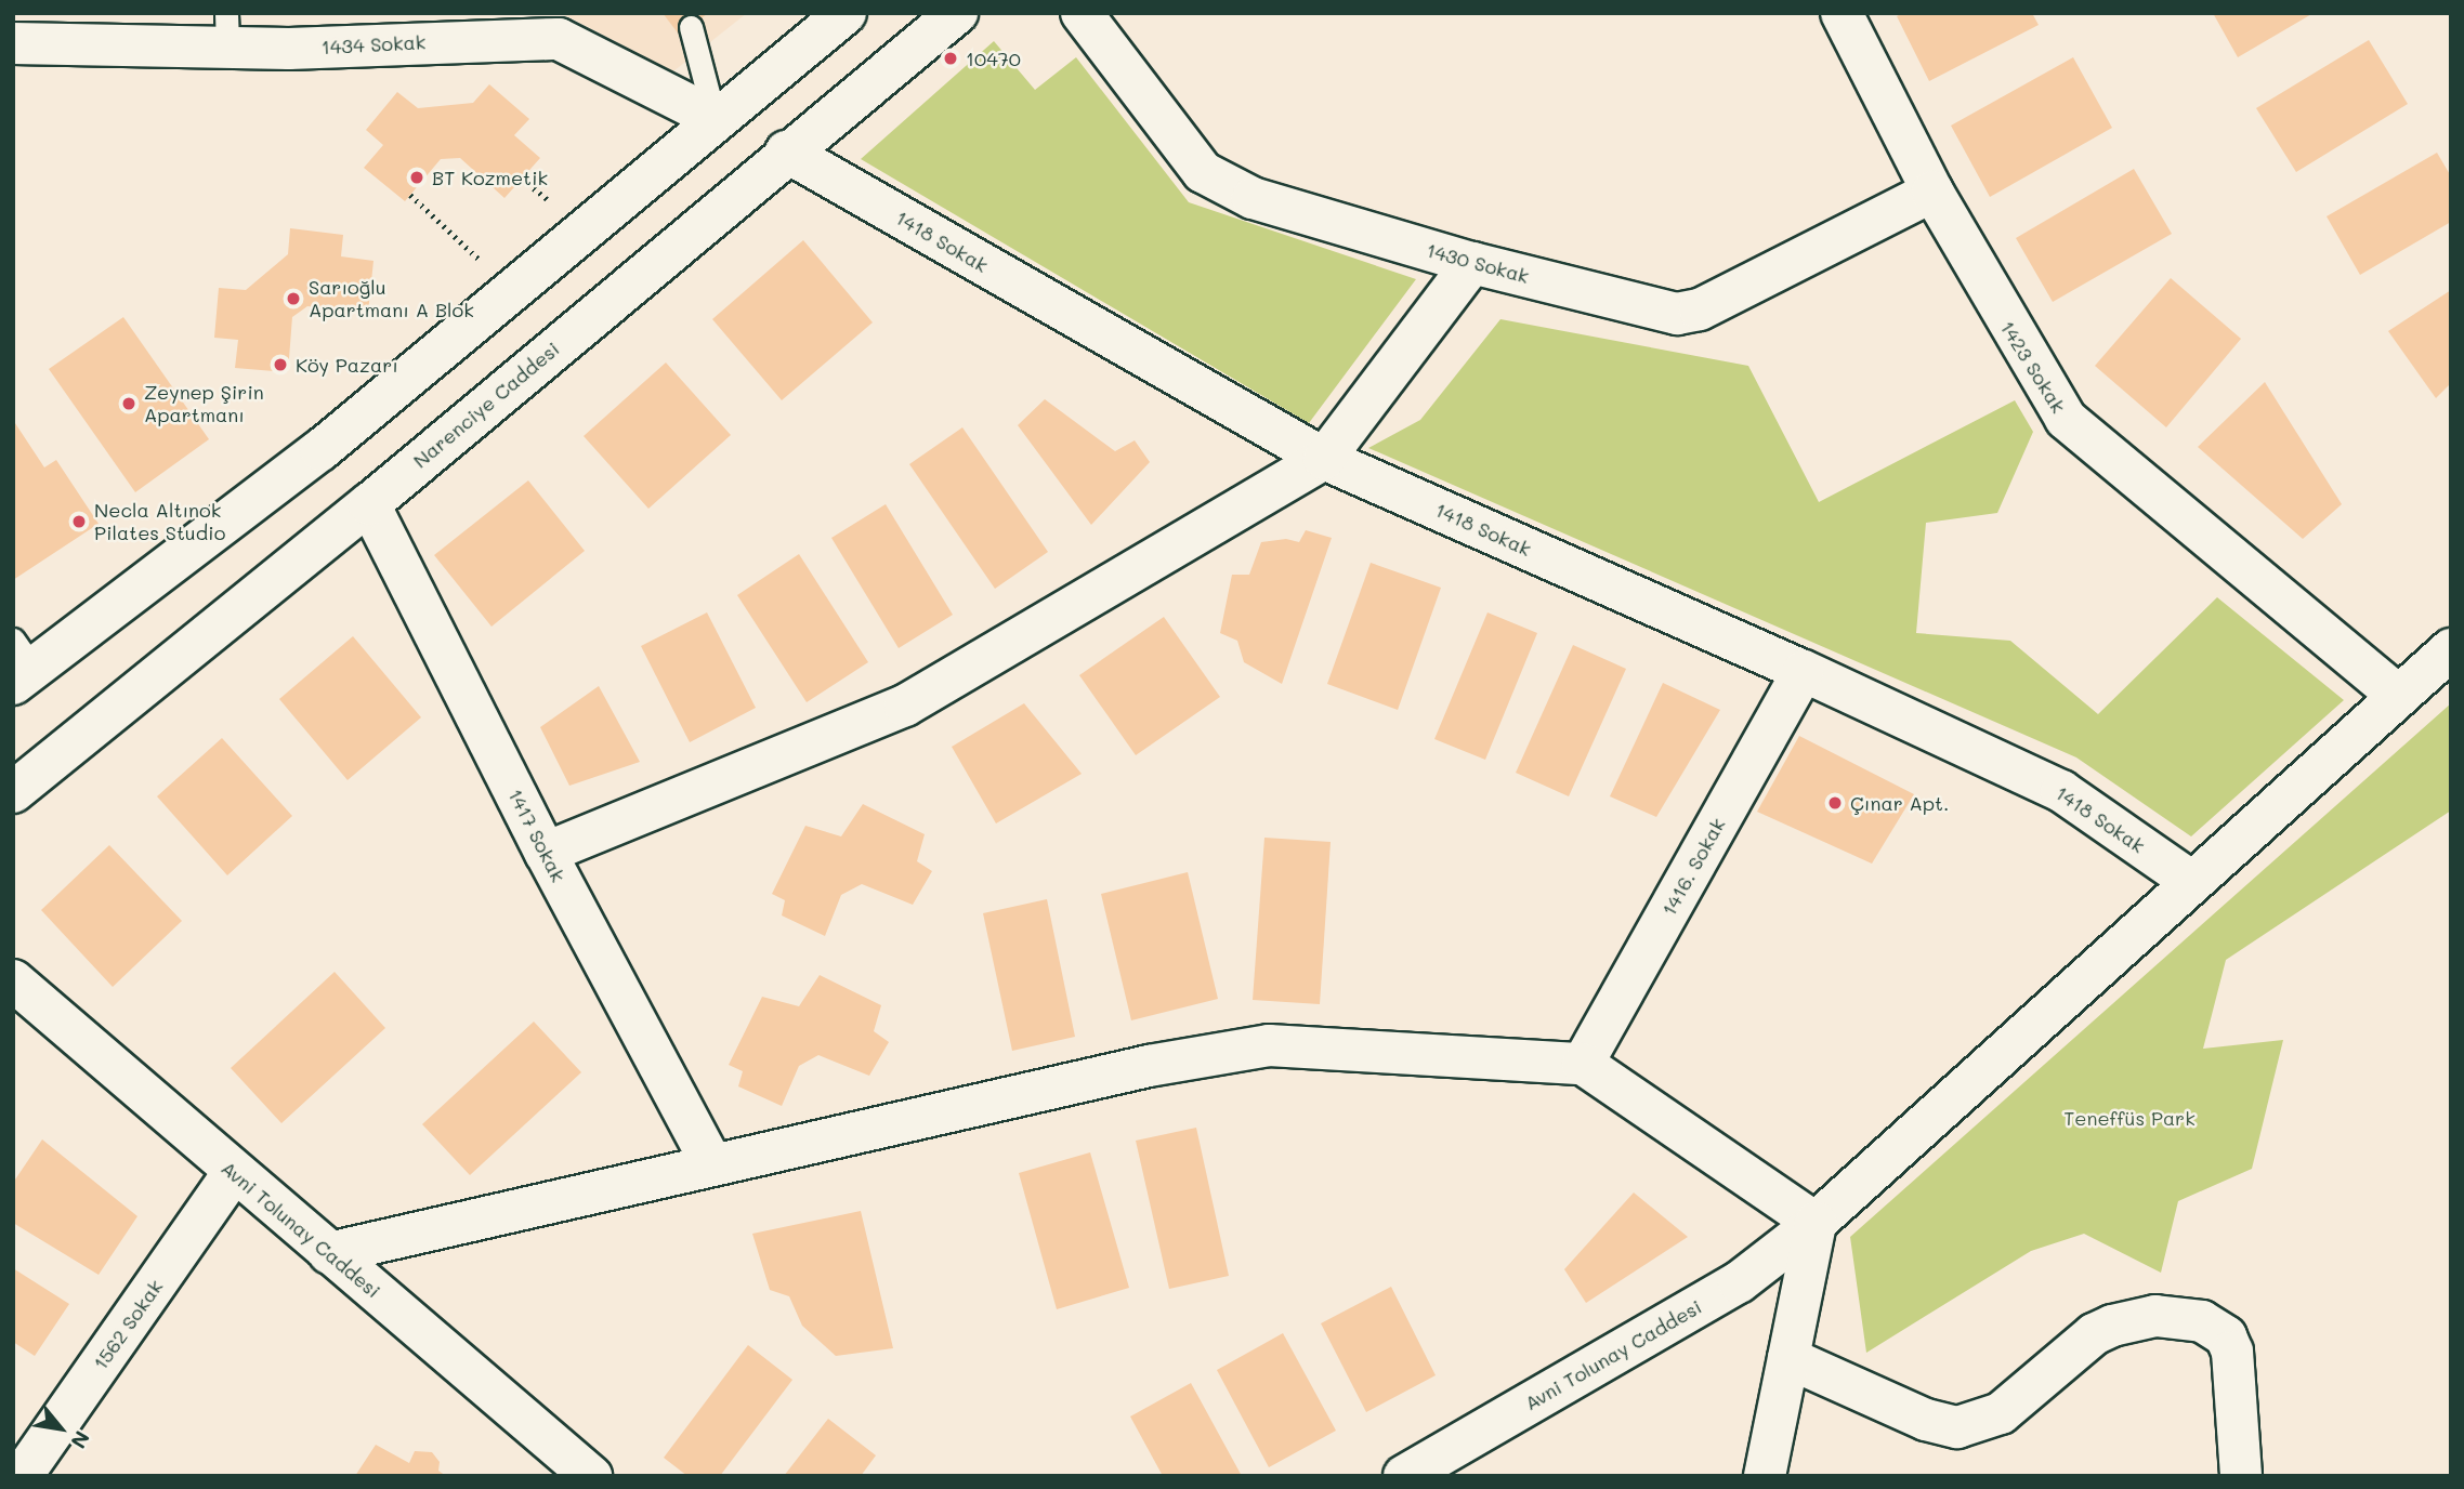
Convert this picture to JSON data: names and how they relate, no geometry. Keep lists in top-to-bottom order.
{
  "streets": {
    "street": [
      "1434 Sokak",
      "1418 Sokak",
      "1430 Sokak",
      "1423 Sokak",
      "Narenciye Caddesi",
      "1417 Sokak",
      "1416. Sokak",
      "Avni Tolunay Caddesi",
      "1562 Sokak"
    ]
  },
  "crossings": [
    ["1418 Sokak", "Narenciye Caddesi"],
    ["1418 Sokak", "1416. Sokak"],
    ["1418 Sokak", "Avni Tolunay Caddesi"],
    ["1430 Sokak", "1423 Sokak"],
    ["1423 Sokak", "Avni Tolunay Caddesi"],
    ["Narenciye Caddesi", "1417 Sokak"],
    ["Avni Tolunay Caddesi", "1562 Sokak"]
  ],
  "parks": ["Teneffüs Park"],
  "places": [
    "10470",
    "BT Kozmetik",
    "Sarıoğlu Apartmanı A Blok",
    "Köy Pazarı",
    "Zeynep Şirin Apartmanı",
    "Necla Altınok Pilates Studio",
    "Çınar Apt."
  ],
  "north": "bottom right"
}
